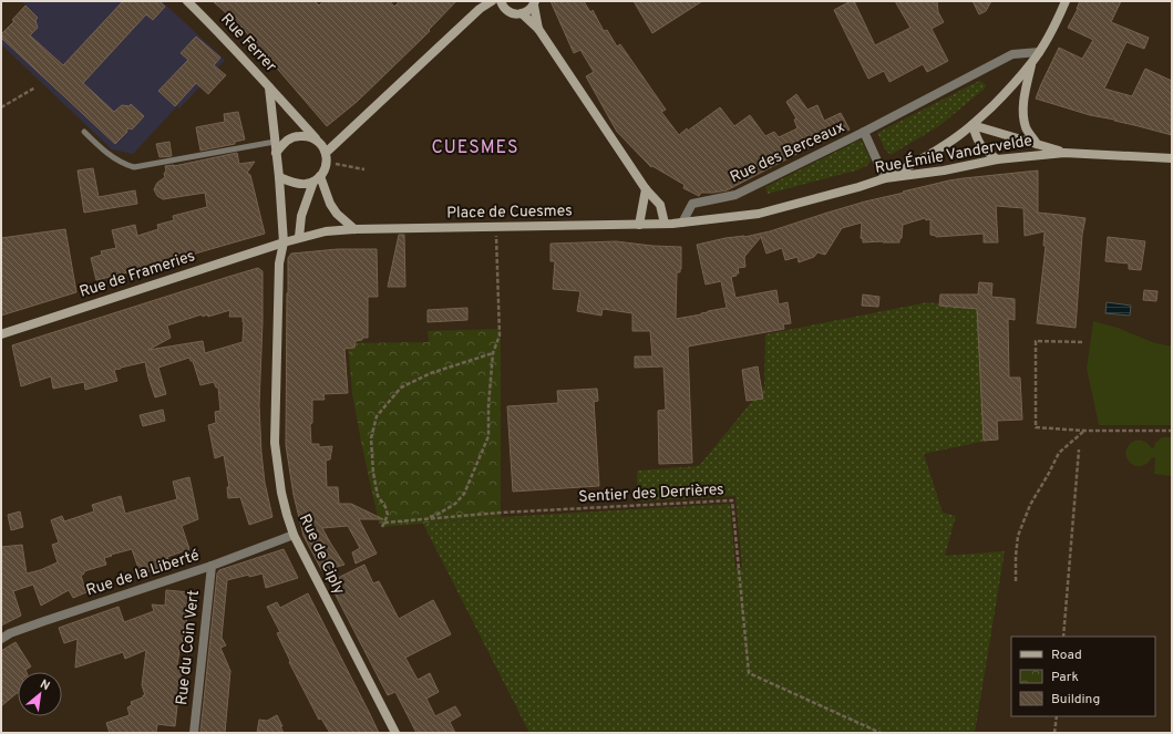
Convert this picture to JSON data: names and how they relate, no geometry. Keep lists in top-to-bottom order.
{
  "streets": {
    "street": [
      "Rue Ferrer",
      "Rue des Berceaux",
      "Rue Émile Vandervelde",
      "Place de Cuesmes",
      "Rue de Frameries",
      "Rue de Ciply",
      "Rue de la Liberté",
      "Rue du Coin Vert"
    ],
    "path": ["Sentier des Derrières"]
  },
  "crossings": [
    ["Rue des Berceaux", "Rue Émile Vandervelde"],
    ["Rue des Berceaux", "Place de Cuesmes"],
    ["Rue Émile Vandervelde", "Place de Cuesmes"],
    ["Place de Cuesmes", "Rue de Frameries"],
    ["Place de Cuesmes", "Rue de Ciply"],
    ["Rue de Frameries", "Rue de Ciply"],
    ["Rue de Ciply", "Rue de la Liberté"],
    ["Rue de la Liberté", "Rue du Coin Vert"]
  ],
  "districts": ["CUESMES"],
  "legend": ["Road", "Park", "Building"],
  "north": "top right"
}
